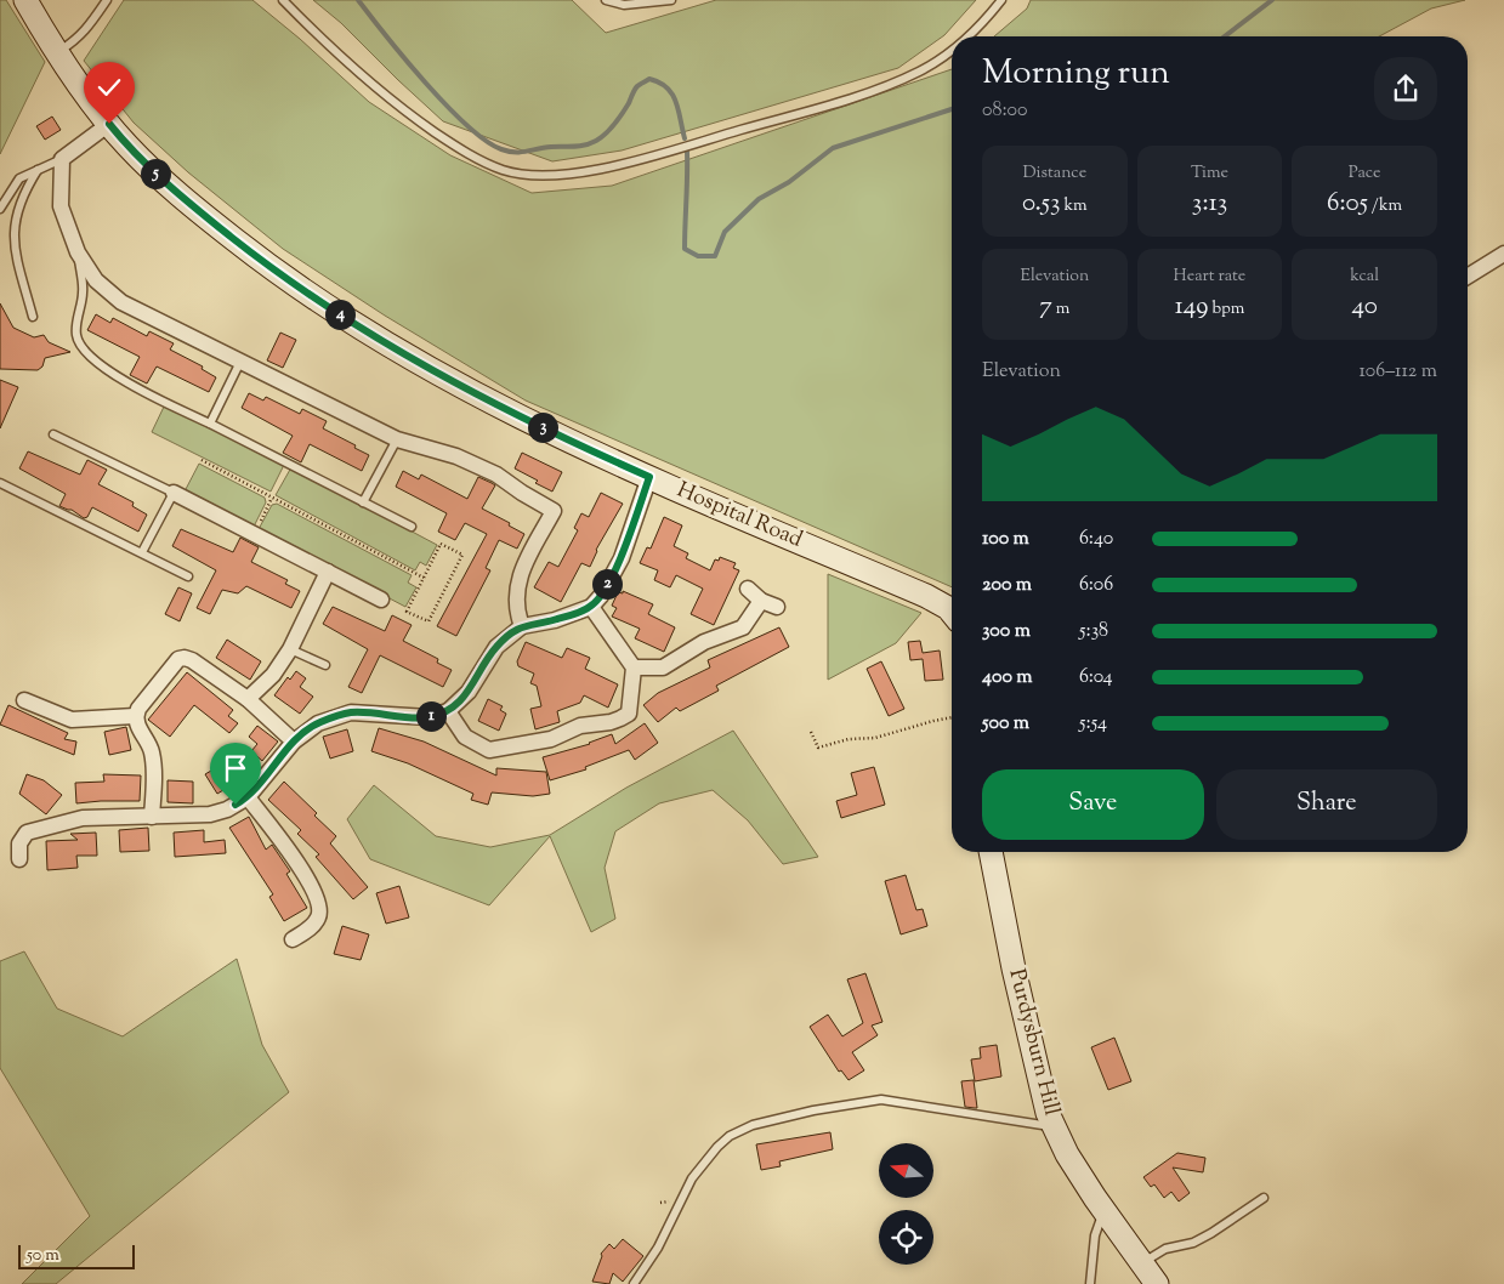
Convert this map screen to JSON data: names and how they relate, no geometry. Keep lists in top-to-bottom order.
{
  "streets": {
    "main road": ["Hospital Road", "Purdysburn Hill"]
  },
  "scale_bar": "50 m",
  "north": "left",
  "page": {
    "heading": ["Morning run", "08:00"],
    "stats": [
      ["Distance", "0.53 km"],
      ["Time", "3:13"],
      ["Pace", "6:05 /km"],
      ["Elevation", "7 m"],
      ["Heart rate", "149 bpm"],
      ["kcal", "40"]
    ],
    "pins": [
      "5",
      "4",
      "3",
      "2",
      "1"
    ],
    "chart": ["Elevation", "106–112 m"],
    "list": [
      {
        "name": "100 m",
        "note": "6:40"
      },
      {
        "name": "200 m",
        "note": "6:06"
      },
      {
        "name": "300 m",
        "note": "5:38"
      },
      {
        "name": "400 m",
        "note": "6:04"
      },
      {
        "name": "500 m",
        "note": "5:54"
      }
    ],
    "buttons": ["Save", "Share"],
    "scale": "50 m"
  }
}
